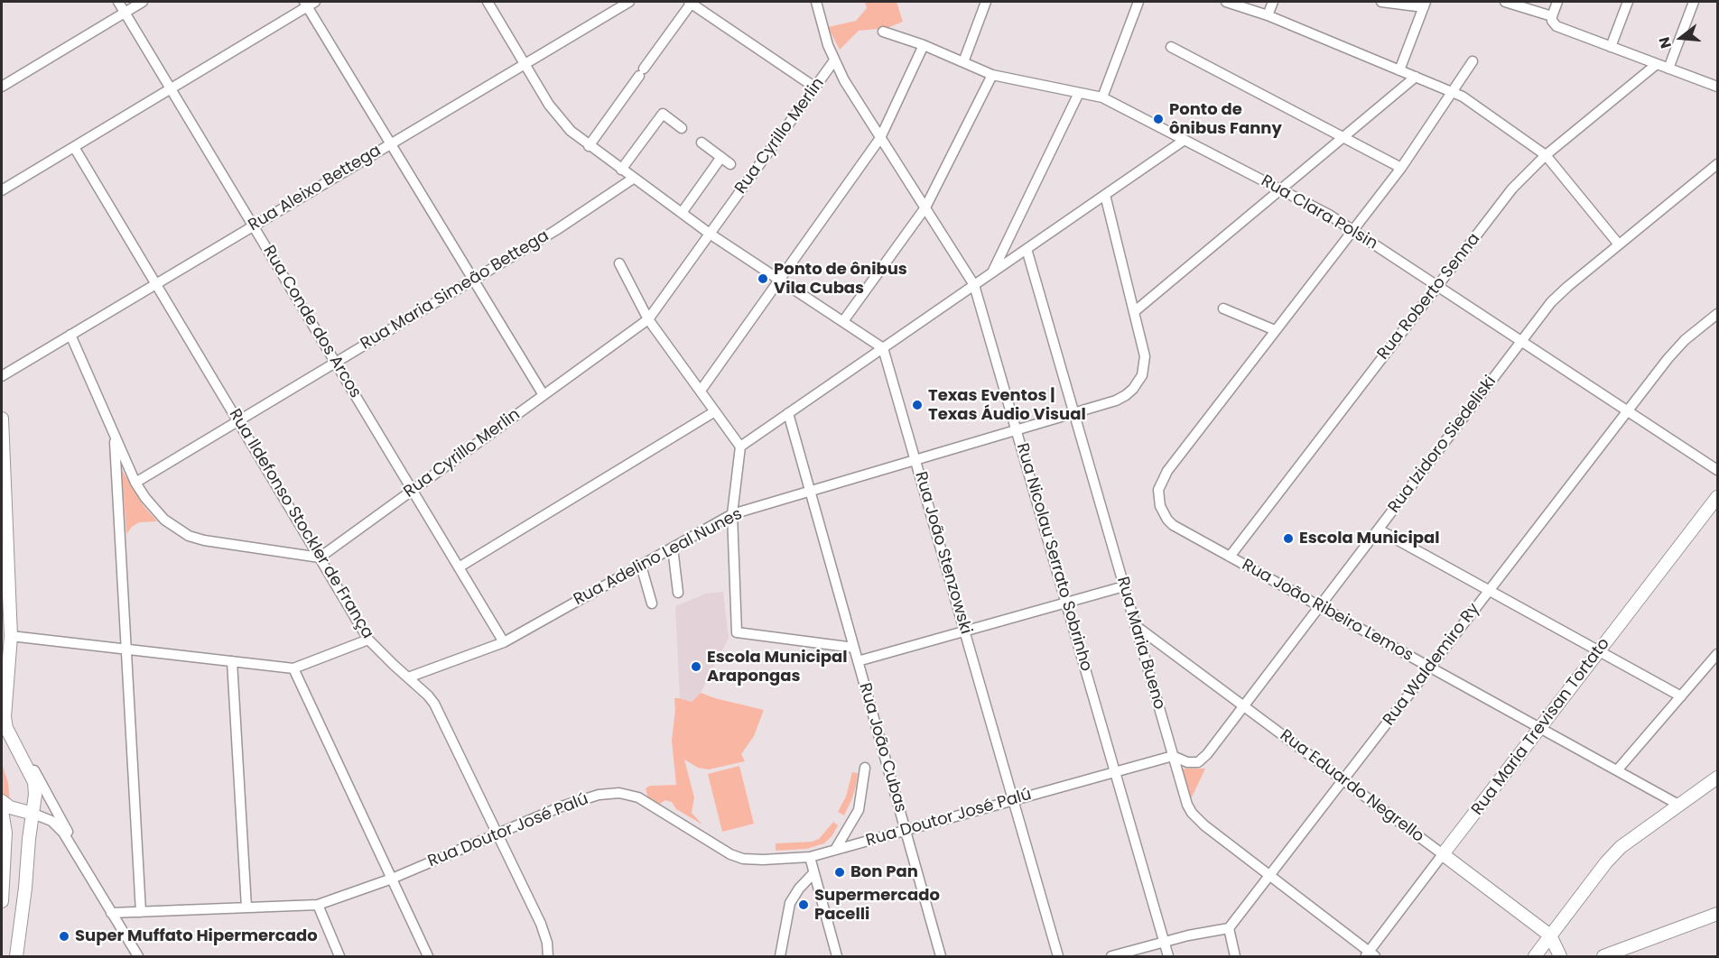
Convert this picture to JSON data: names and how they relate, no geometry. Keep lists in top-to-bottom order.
{
  "streets": {
    "main road": ["Rua Maria Trevisan Tortato", "Rua Eduardo Negrello"],
    "street": [
      "Rua Cyrillo Merlin",
      "Rua Aleixo Bettega",
      "Rua Clara Polsin",
      "Rua Maria Simeão Bettega",
      "Rua Roberto Senna",
      "Rua Conde dos Arcos",
      "Rua Izidoro Siedeliski",
      "Rua Ildefonso Stockler de França",
      "Rua João Stenzowski",
      "Rua Adelino Leal Nunes",
      "Rua Nicolau Serrato Sobrinho",
      "Rua João Ribeiro Lemos",
      "Rua Maria Bueno",
      "Rua Waldemiro Ry",
      "Rua João Cubas",
      "Rua Doutor José Palú"
    ]
  },
  "crossings": [
    ["Rua Cyrillo Merlin", "Rua Conde dos Arcos"],
    ["Rua Cyrillo Merlin", "Rua Ildefonso Stockler de França"],
    ["Rua Cyrillo Merlin", "Rua Nicolau Serrato Sobrinho"],
    ["Rua Aleixo Bettega", "Rua Conde dos Arcos"],
    ["Rua Aleixo Bettega", "Rua Ildefonso Stockler de França"],
    ["Rua Clara Polsin", "Rua Roberto Senna"],
    ["Rua Clara Polsin", "Rua Izidoro Siedeliski"],
    ["Rua Clara Polsin", "Rua Waldemiro Ry"],
    ["Rua Maria Simeão Bettega", "Rua Conde dos Arcos"],
    ["Rua Maria Simeão Bettega", "Rua Ildefonso Stockler de França"],
    ["Rua Roberto Senna", "Rua João Ribeiro Lemos"],
    ["Rua Conde dos Arcos", "Rua Adelino Leal Nunes"],
    ["Rua Izidoro Siedeliski", "Rua João Ribeiro Lemos"],
    ["Rua Izidoro Siedeliski", "Rua Maria Bueno"],
    ["Rua Izidoro Siedeliski", "Rua Eduardo Negrello"],
    ["Rua Izidoro Siedeliski", "Rua Doutor José Palú"],
    ["Rua Ildefonso Stockler de França", "Rua Adelino Leal Nunes"],
    ["Rua Ildefonso Stockler de França", "Rua Doutor José Palú"],
    ["Rua João Stenzowski", "Rua Adelino Leal Nunes"],
    ["Rua João Stenzowski", "Rua Doutor José Palú"],
    ["Rua Adelino Leal Nunes", "Rua Nicolau Serrato Sobrinho"],
    ["Rua Adelino Leal Nunes", "Rua Maria Bueno"],
    ["Rua Adelino Leal Nunes", "Rua João Cubas"],
    ["Rua Nicolau Serrato Sobrinho", "Rua Doutor José Palú"],
    ["Rua João Ribeiro Lemos", "Rua Waldemiro Ry"],
    ["Rua João Ribeiro Lemos", "Rua Maria Trevisan Tortato"],
    ["Rua Maria Bueno", "Rua Waldemiro Ry"],
    ["Rua Maria Bueno", "Rua Maria Trevisan Tortato"],
    ["Rua Maria Bueno", "Rua Eduardo Negrello"],
    ["Rua Maria Bueno", "Rua Doutor José Palú"],
    ["Rua Waldemiro Ry", "Rua Eduardo Negrello"],
    ["Rua Maria Trevisan Tortato", "Rua Eduardo Negrello"],
    ["Rua João Cubas", "Rua Doutor José Palú"]
  ],
  "places": [
    "Ponto de ônibus Fanny",
    "Ponto de ônibus Vila Cubas",
    "Texas Eventos | Texas Áudio Visual",
    "Escola Municipal",
    "Escola Municipal Arapongas",
    "Bon Pan",
    "Supermercado Pacelli",
    "Super Muffato Hipermercado"
  ],
  "north": "left"
}
